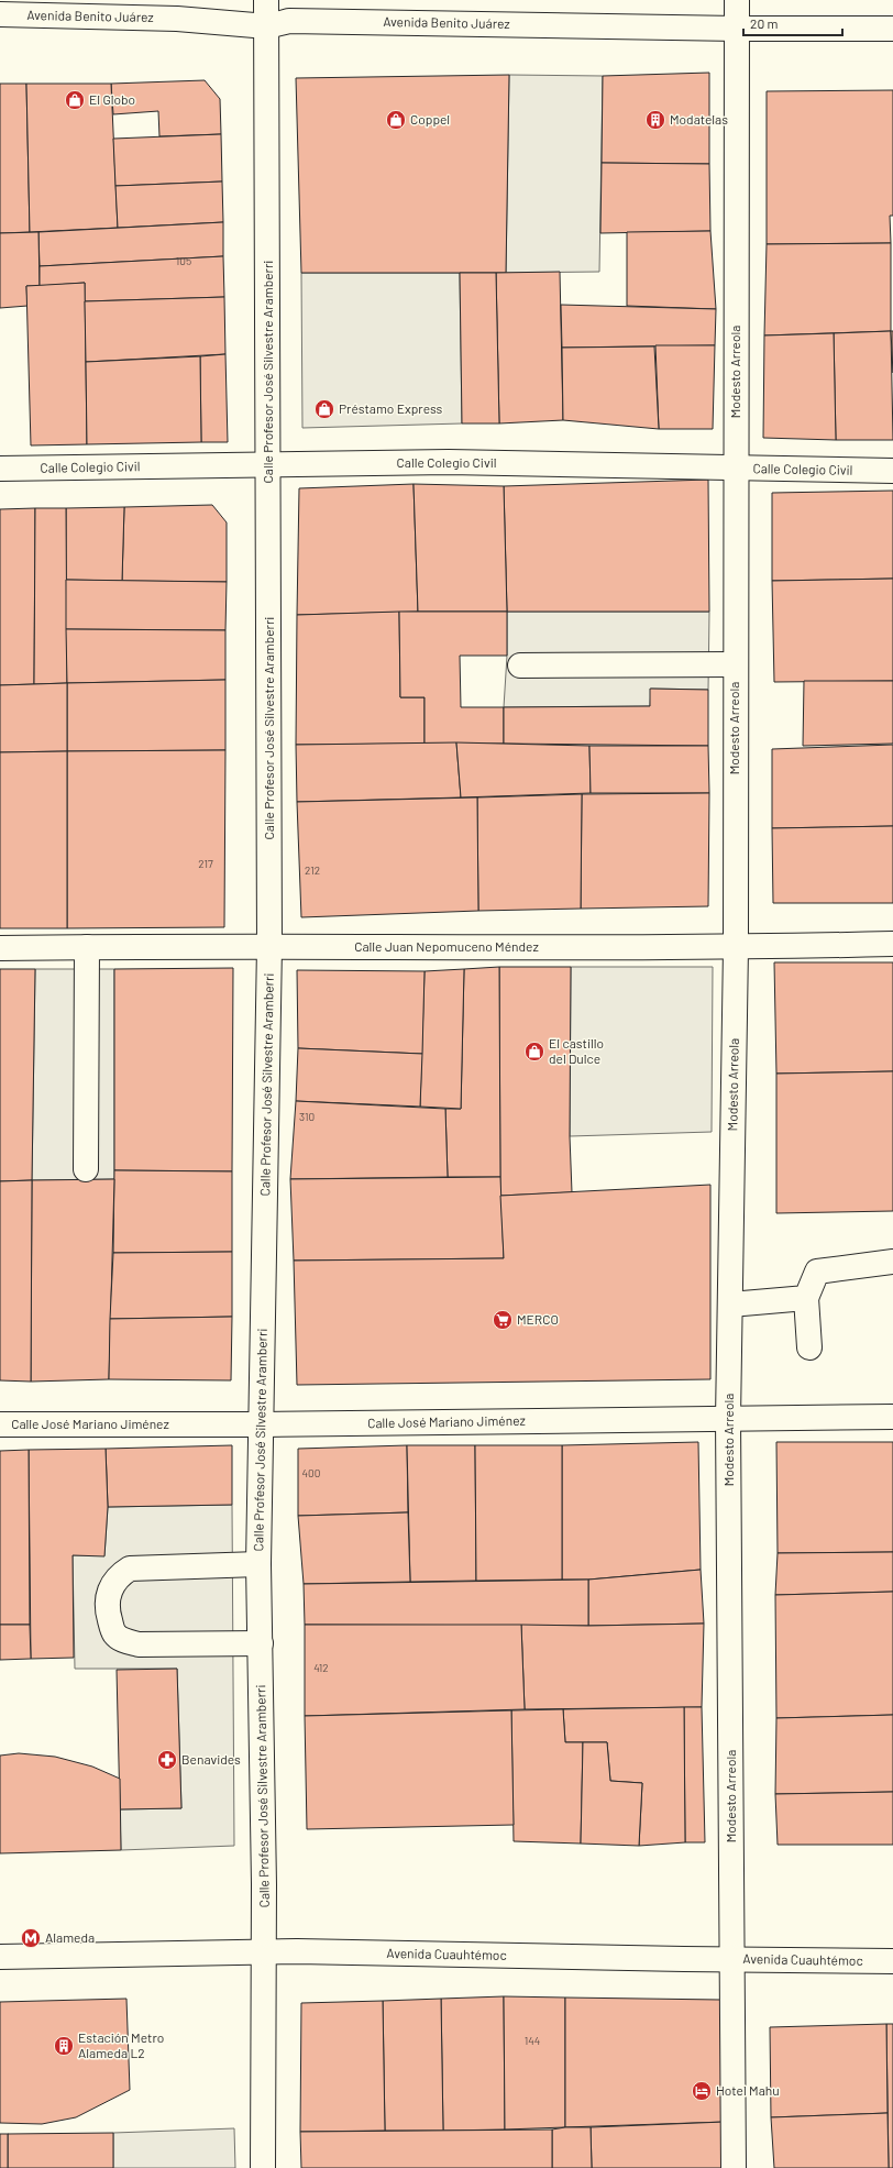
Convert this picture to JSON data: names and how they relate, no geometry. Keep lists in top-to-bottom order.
{
  "streets": {
    "main road": [
      "Avenida Benito Juárez",
      "Calle Profesor José Silvestre Aramberri",
      "Modesto Arreola",
      "Calle Colegio Civil",
      "Calle Juan Nepomuceno Méndez",
      "Calle José Mariano Jiménez",
      "Avenida Cuauhtémoc"
    ]
  },
  "crossings": [
    ["Avenida Benito Juárez", "Calle Profesor José Silvestre Aramberri"],
    ["Avenida Benito Juárez", "Modesto Arreola"],
    ["Calle Profesor José Silvestre Aramberri", "Calle Colegio Civil"],
    ["Calle Profesor José Silvestre Aramberri", "Calle Juan Nepomuceno Méndez"],
    ["Calle Profesor José Silvestre Aramberri", "Calle José Mariano Jiménez"],
    ["Calle Profesor José Silvestre Aramberri", "Avenida Cuauhtémoc"],
    ["Modesto Arreola", "Calle Colegio Civil"],
    ["Modesto Arreola", "Calle Juan Nepomuceno Méndez"],
    ["Modesto Arreola", "Calle José Mariano Jiménez"],
    ["Modesto Arreola", "Avenida Cuauhtémoc"]
  ],
  "places": {
    "shop": [
      "El Globo",
      "Coppel",
      "Préstamo Express",
      "El castillo del Dulce"
    ],
    "building": ["Modatelas", "Estación Metro Alameda L2"],
    "supermarket": ["MERCO"],
    "pharmacy": ["Benavides"],
    "metro station": ["Alameda"],
    "hotel": ["Hotel Mahu"]
  },
  "house_numbers": [
    "105",
    "217",
    "212",
    "310",
    "400",
    "412",
    "144"
  ],
  "scale_bar": "20 m"
}
